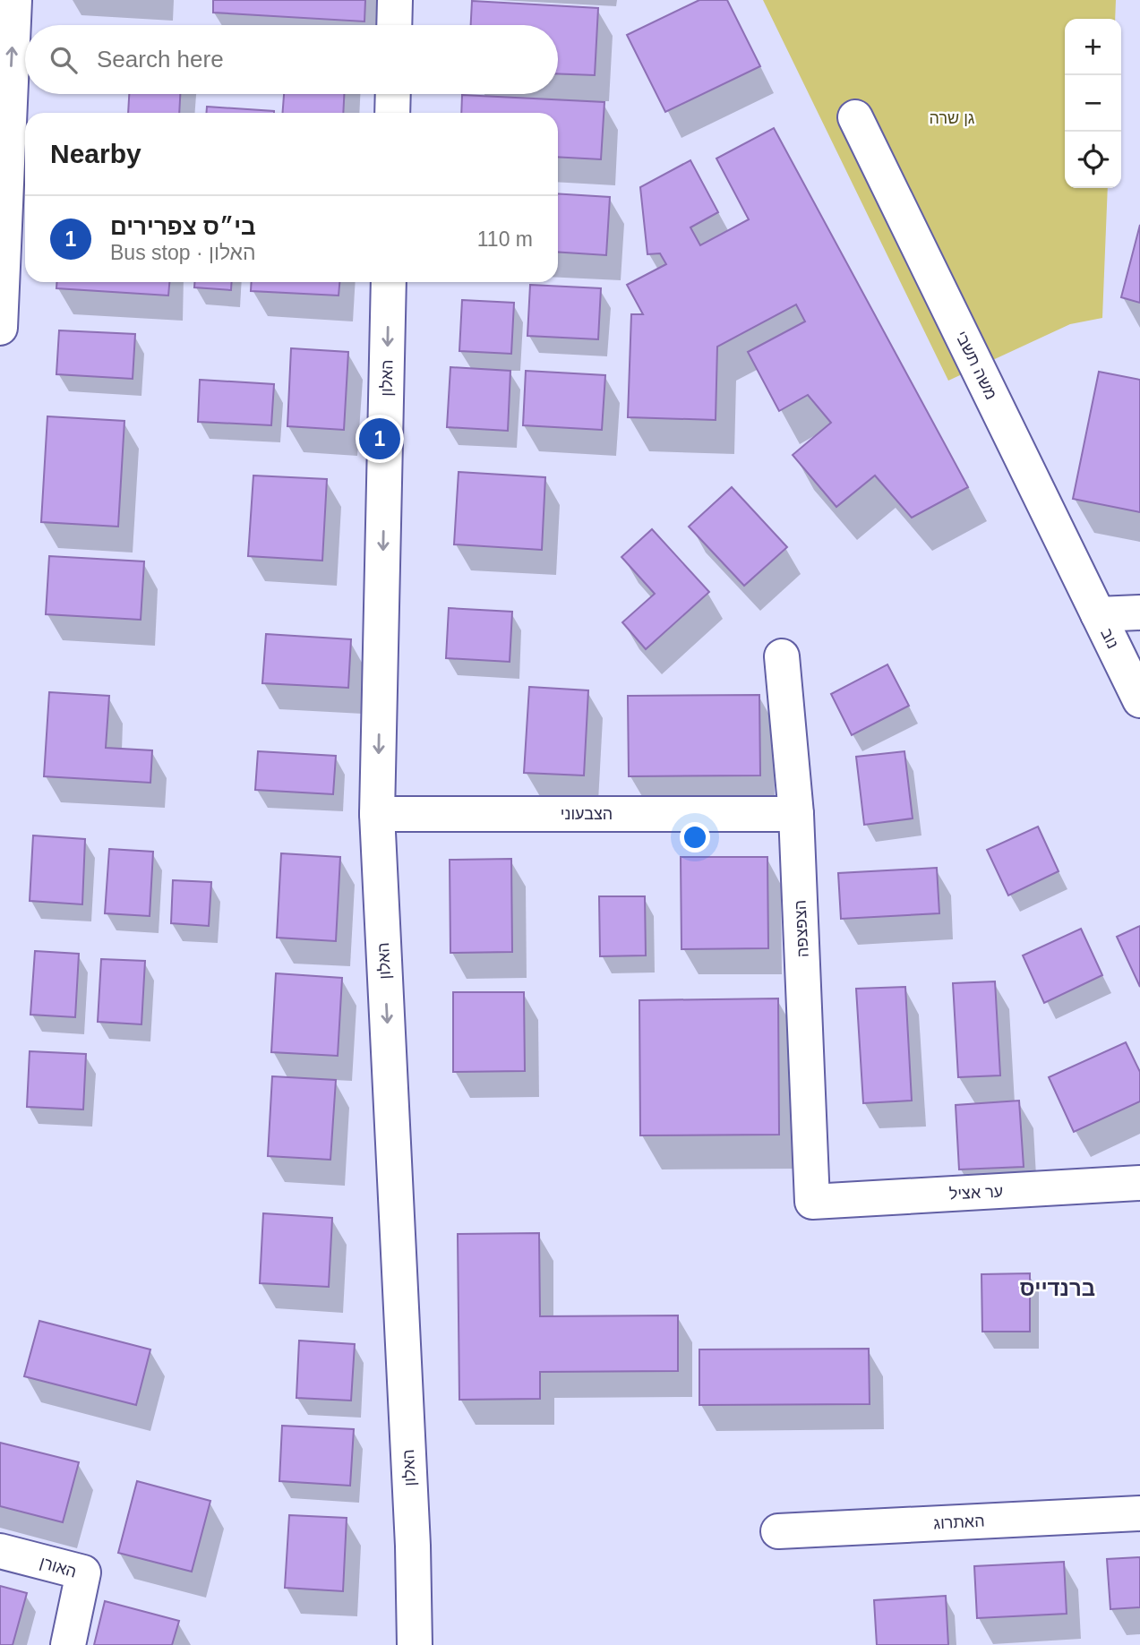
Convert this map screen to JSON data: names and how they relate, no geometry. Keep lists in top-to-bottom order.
{
  "streets": {
    "street": [
      "משה תשבי",
      "האלון",
      "נוב",
      "הצבעוני",
      "הצפצפה",
      "ער אציל",
      "האתרוג",
      "האורן"
    ]
  },
  "crossings": [
    ["משה תשבי", "נוב"],
    ["האלון", "הצבעוני"],
    ["הצבעוני", "הצפצפה"],
    ["הצפצפה", "ער אציל"]
  ],
  "one_way": ["האלון"],
  "districts": ["ברנדייס"],
  "parks": ["גן שרה"],
  "page": {
    "map_buttons": ["+", "−"],
    "search": "Search here",
    "heading": "Nearby",
    "list": [
      {
        "mark": "1",
        "name": "בי״ס צפרירים",
        "note": "Bus stop · האלון",
        "value": "110 m"
      }
    ],
    "pins": "1"
  }
}
